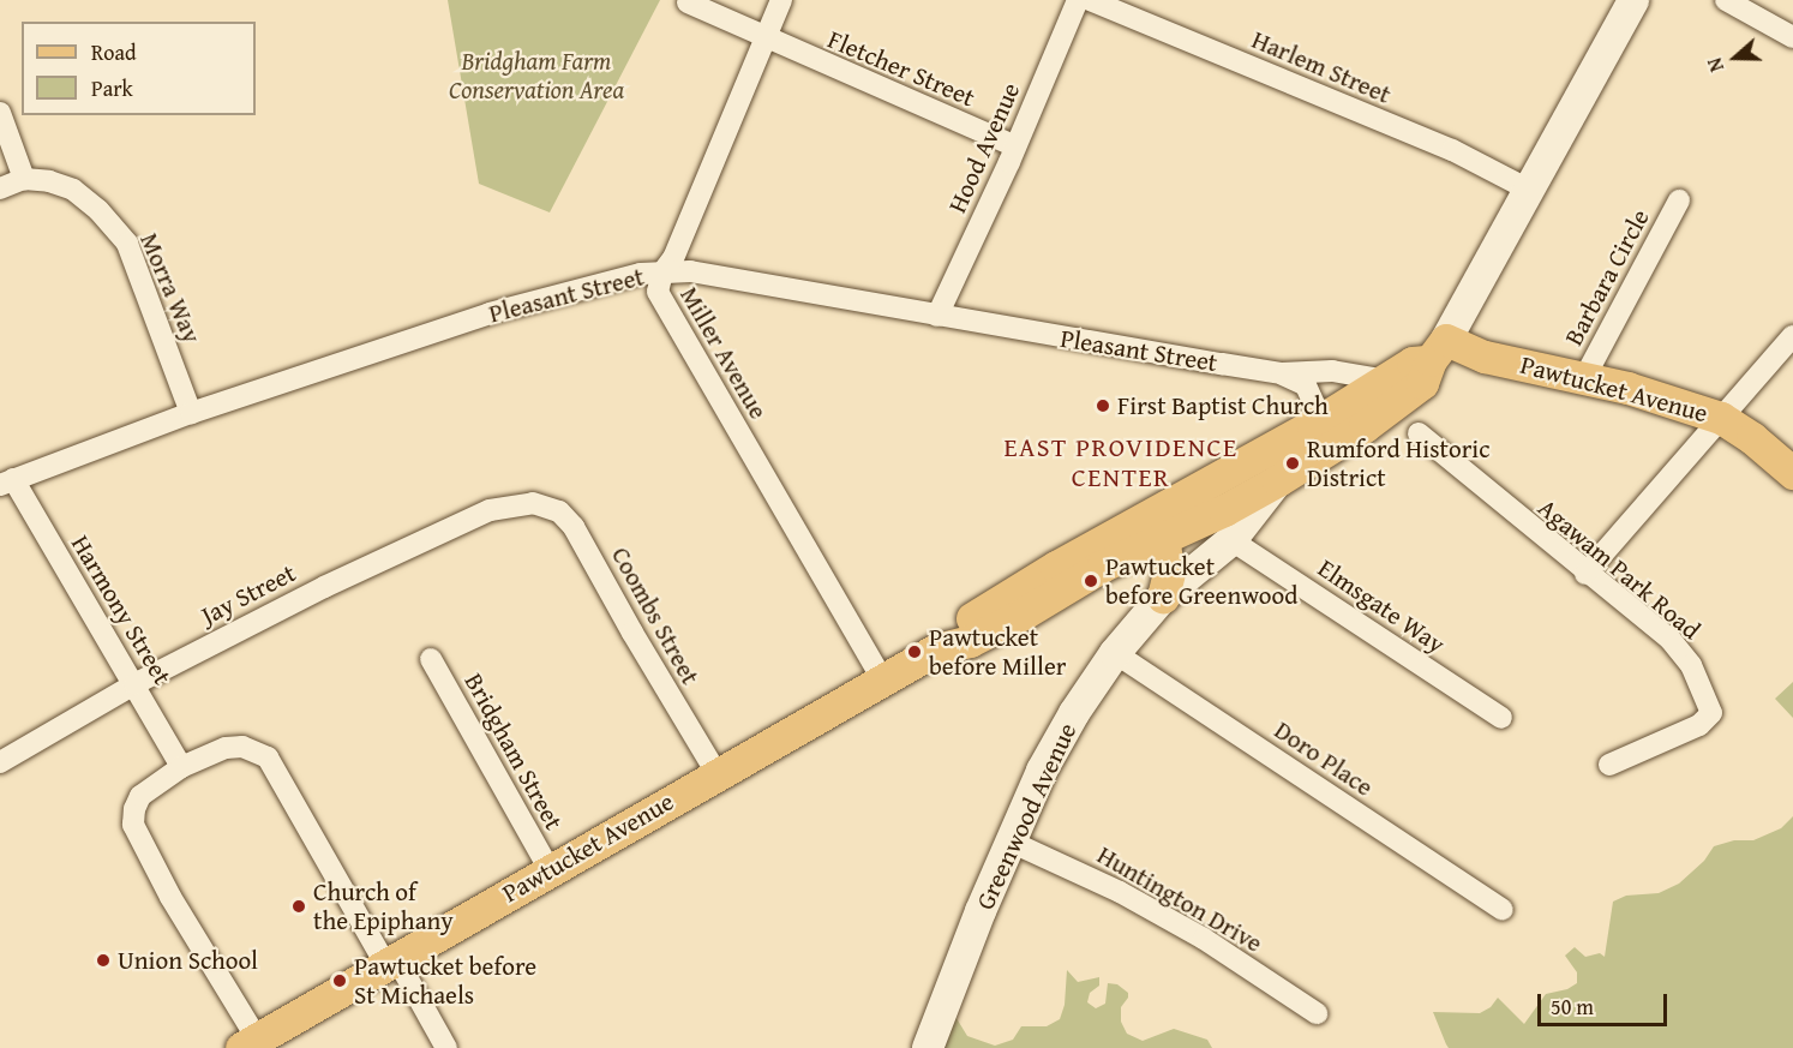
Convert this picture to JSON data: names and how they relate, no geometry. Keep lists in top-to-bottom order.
{
  "streets": {
    "main road": ["Pawtucket Avenue"],
    "street": [
      "Harlem Street",
      "Fletcher Street",
      "Hood Avenue",
      "Barbara Circle",
      "Morra Way",
      "Pleasant Street",
      "Miller Avenue",
      "Agawam Park Road",
      "Jay Street",
      "Elmsgate Way",
      "Harmony Street",
      "Coombs Street",
      "Bridgham Street",
      "Doro Place",
      "Greenwood Avenue",
      "Huntington Drive"
    ]
  },
  "crossings": [
    ["Fletcher Street", "Hood Avenue"],
    ["Fletcher Street", "Miller Avenue"],
    ["Hood Avenue", "Pleasant Street"],
    ["Barbara Circle", "Pawtucket Avenue"],
    ["Morra Way", "Pleasant Street"],
    ["Pleasant Street", "Miller Avenue"],
    ["Pleasant Street", "Pawtucket Avenue"],
    ["Pleasant Street", "Harmony Street"],
    ["Miller Avenue", "Pawtucket Avenue"],
    ["Pawtucket Avenue", "Coombs Street"],
    ["Pawtucket Avenue", "Bridgham Street"],
    ["Pawtucket Avenue", "Greenwood Avenue"],
    ["Jay Street", "Harmony Street"],
    ["Jay Street", "Coombs Street"],
    ["Elmsgate Way", "Greenwood Avenue"],
    ["Doro Place", "Greenwood Avenue"],
    ["Greenwood Avenue", "Huntington Drive"]
  ],
  "districts": ["EAST PROVIDENCE CENTER"],
  "parks": ["Bridgham Farm Conservation Area"],
  "places": [
    "First Baptist Church",
    "Rumford Historic District",
    "Pawtucket before Greenwood",
    "Pawtucket before Miller",
    "Church of the Epiphany",
    "Union School",
    "Pawtucket before St Michaels"
  ],
  "legend": ["Road", "Park"],
  "scale_bar": "50 m",
  "north": "left"
}
